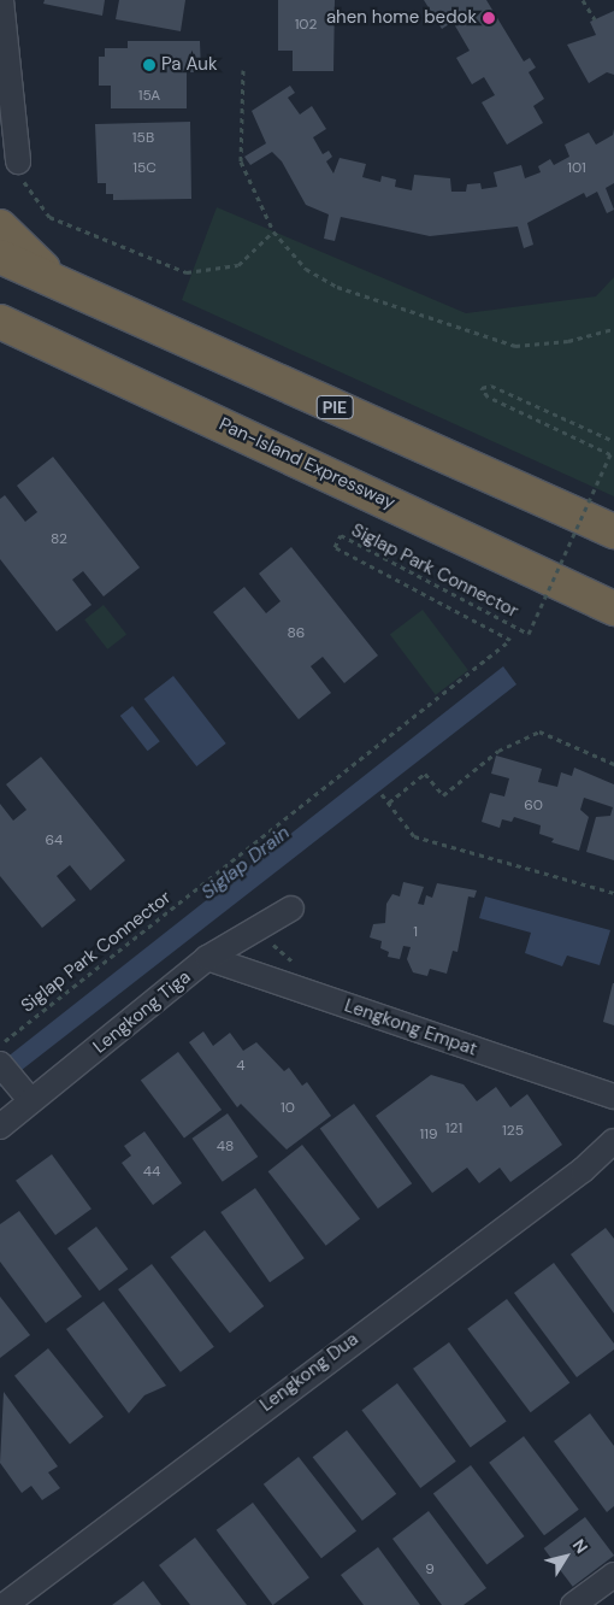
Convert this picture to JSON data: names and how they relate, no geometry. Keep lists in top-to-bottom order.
{
  "streets": {
    "highway": ["PIE", "Pan-Island Expressway"],
    "street": ["Lengkong Tiga", "Lengkong Empat", "Lengkong Dua"],
    "path": ["Siglap Park Connector"]
  },
  "crossings": [
    ["Lengkong Tiga", "Lengkong Empat"]
  ],
  "water": ["Siglap Drain"],
  "places": ["ahen home bedok", "Pa Auk"],
  "house_numbers": [
    "102",
    "15A",
    "15B",
    "15C",
    "101",
    "82",
    "86",
    "60",
    "64",
    "1",
    "4",
    "10",
    "121",
    "125",
    "119",
    "48",
    "44",
    "9"
  ],
  "north": "top right"
}
